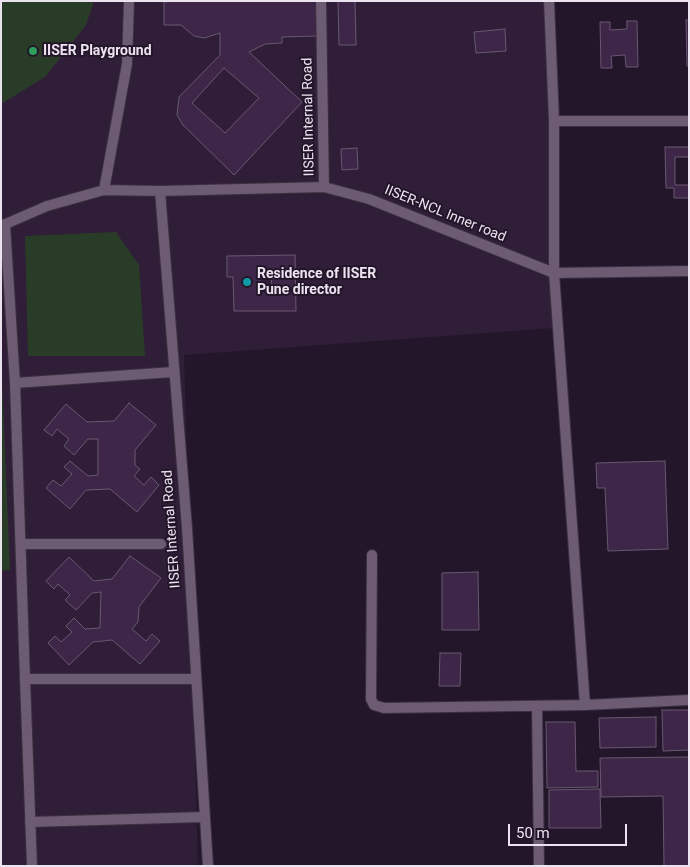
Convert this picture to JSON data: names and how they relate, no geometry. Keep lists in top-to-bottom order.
{
  "streets": {
    "lane": ["IISER Internal Road", "IISER-NCL Inner road"]
  },
  "crossings": [
    ["IISER Internal Road", "IISER-NCL Inner road"]
  ],
  "places": ["IISER Playground", "Residence of IISER Pune director"],
  "scale_bar": "50 m"
}
